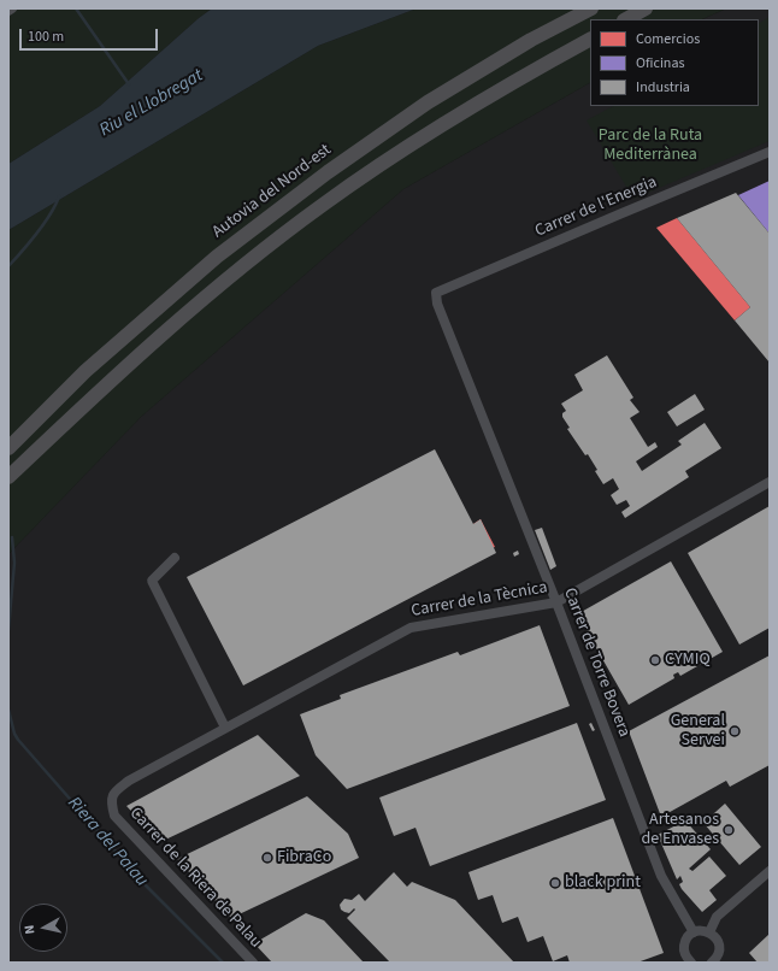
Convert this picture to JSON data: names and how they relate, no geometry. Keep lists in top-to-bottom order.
{
  "streets": {
    "highway": ["Autovia del Nord-est"],
    "street": [
      "Carrer de l'Energia",
      "Carrer de la Tècnica",
      "Carrer de Torre Bovera",
      "Carrer de la Riera de Palau"
    ]
  },
  "crossings": [
    ["Carrer de l'Energia", "Carrer de Torre Bovera"],
    ["Carrer de la Tècnica", "Carrer de Torre Bovera"],
    ["Carrer de la Tècnica", "Carrer de la Riera de Palau"]
  ],
  "water": ["Riu el Llobregat", "Riera del Palau"],
  "parks": ["Parc de la Ruta Mediterrànea"],
  "places": [
    "CYMIQ",
    "General Servei",
    "Artesanos de Envases",
    "FibraCo",
    "black print"
  ],
  "legend": ["Comercios", "Oficinas", "Industria"],
  "scale_bar": "100 m",
  "north": "left"
}
